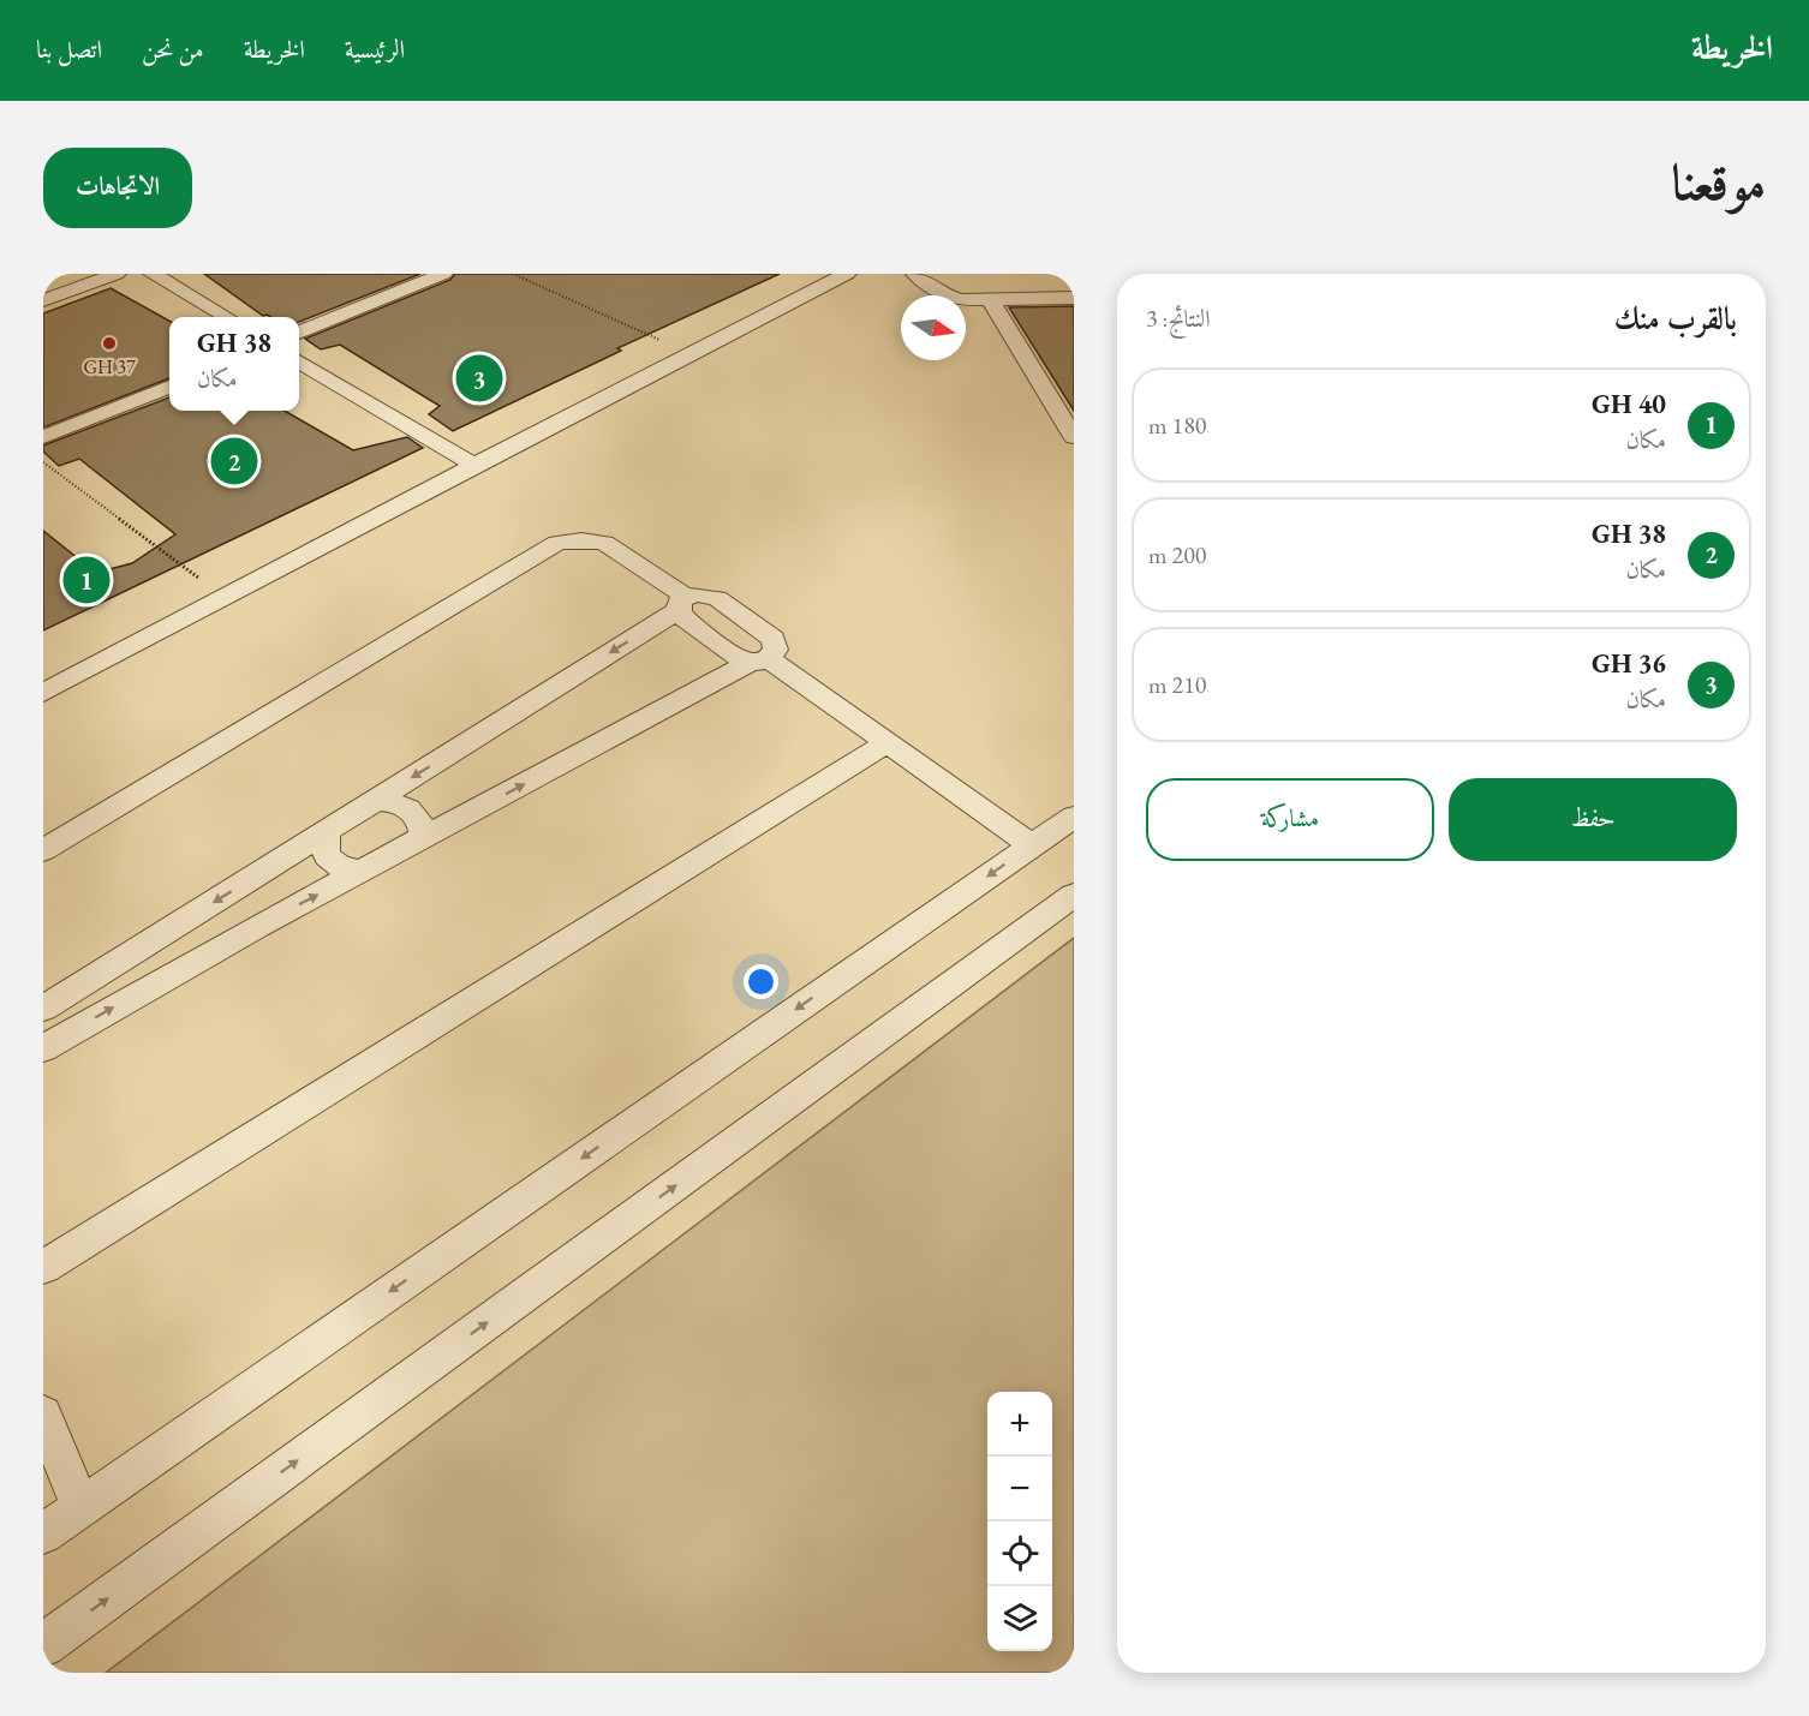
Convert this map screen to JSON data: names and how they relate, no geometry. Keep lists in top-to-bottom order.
{
  "places": ["GH 37"],
  "north": "right",
  "page": {
    "header": "الخريطة",
    "nav": [
      "الرئيسية",
      "الخريطة",
      "من نحن",
      "اتصل بنا"
    ],
    "title": "موقعنا",
    "buttons": [
      "الاتجاهات",
      ["حفظ", "مشاركة"]
    ],
    "heading": ["بالقرب منك", "النتائج: 3"],
    "popup": ["GH 38", "مكان"],
    "pins": ["3", "2", "1"],
    "list": [
      {
        "mark": "1",
        "name": "GH 40",
        "note": "مكان",
        "value": "180 m"
      },
      {
        "mark": "2",
        "name": "GH 38",
        "note": "مكان",
        "value": "200 m"
      },
      {
        "mark": "3",
        "name": "GH 36",
        "note": "مكان",
        "value": "210 m"
      }
    ],
    "map_buttons": ["+", "−"]
  }
}
